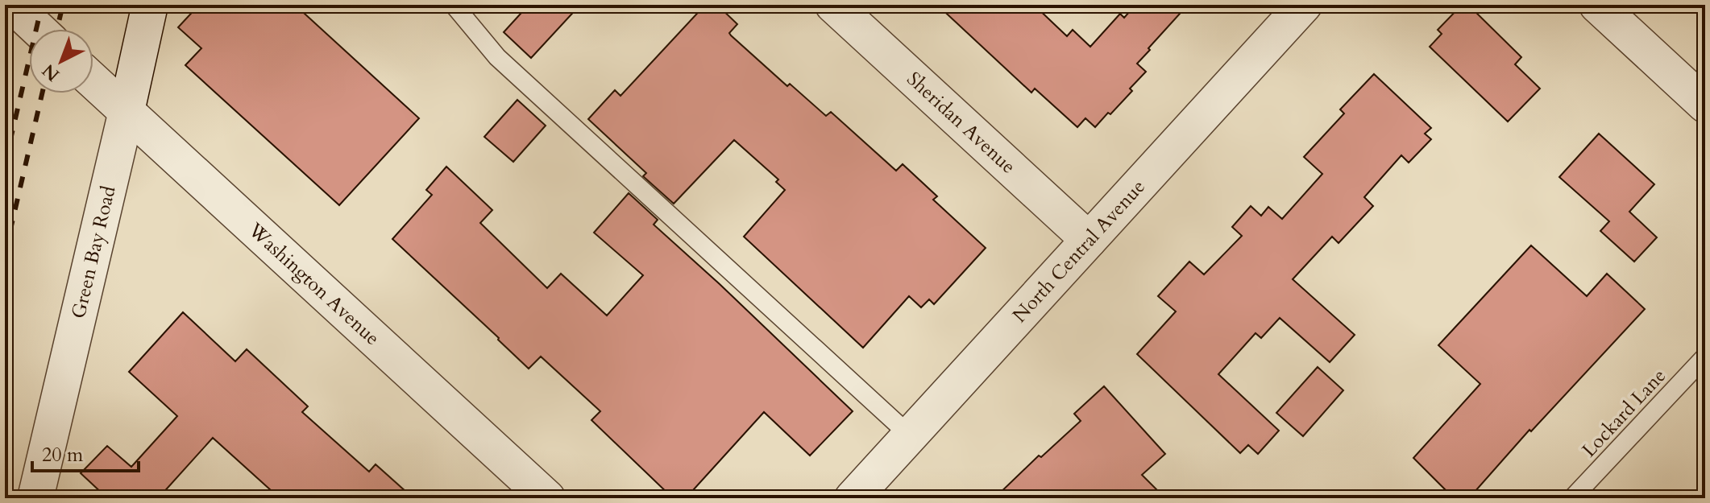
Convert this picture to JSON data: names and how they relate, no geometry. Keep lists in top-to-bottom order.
{
  "streets": {
    "street": [
      "Sheridan Avenue",
      "North Central Avenue",
      "Green Bay Road",
      "Washington Avenue"
    ],
    "lane": ["Lockard Lane"]
  },
  "crossings": [
    ["Sheridan Avenue", "North Central Avenue"],
    ["Green Bay Road", "Washington Avenue"]
  ],
  "scale_bar": "20 m",
  "north": "bottom left"
}
